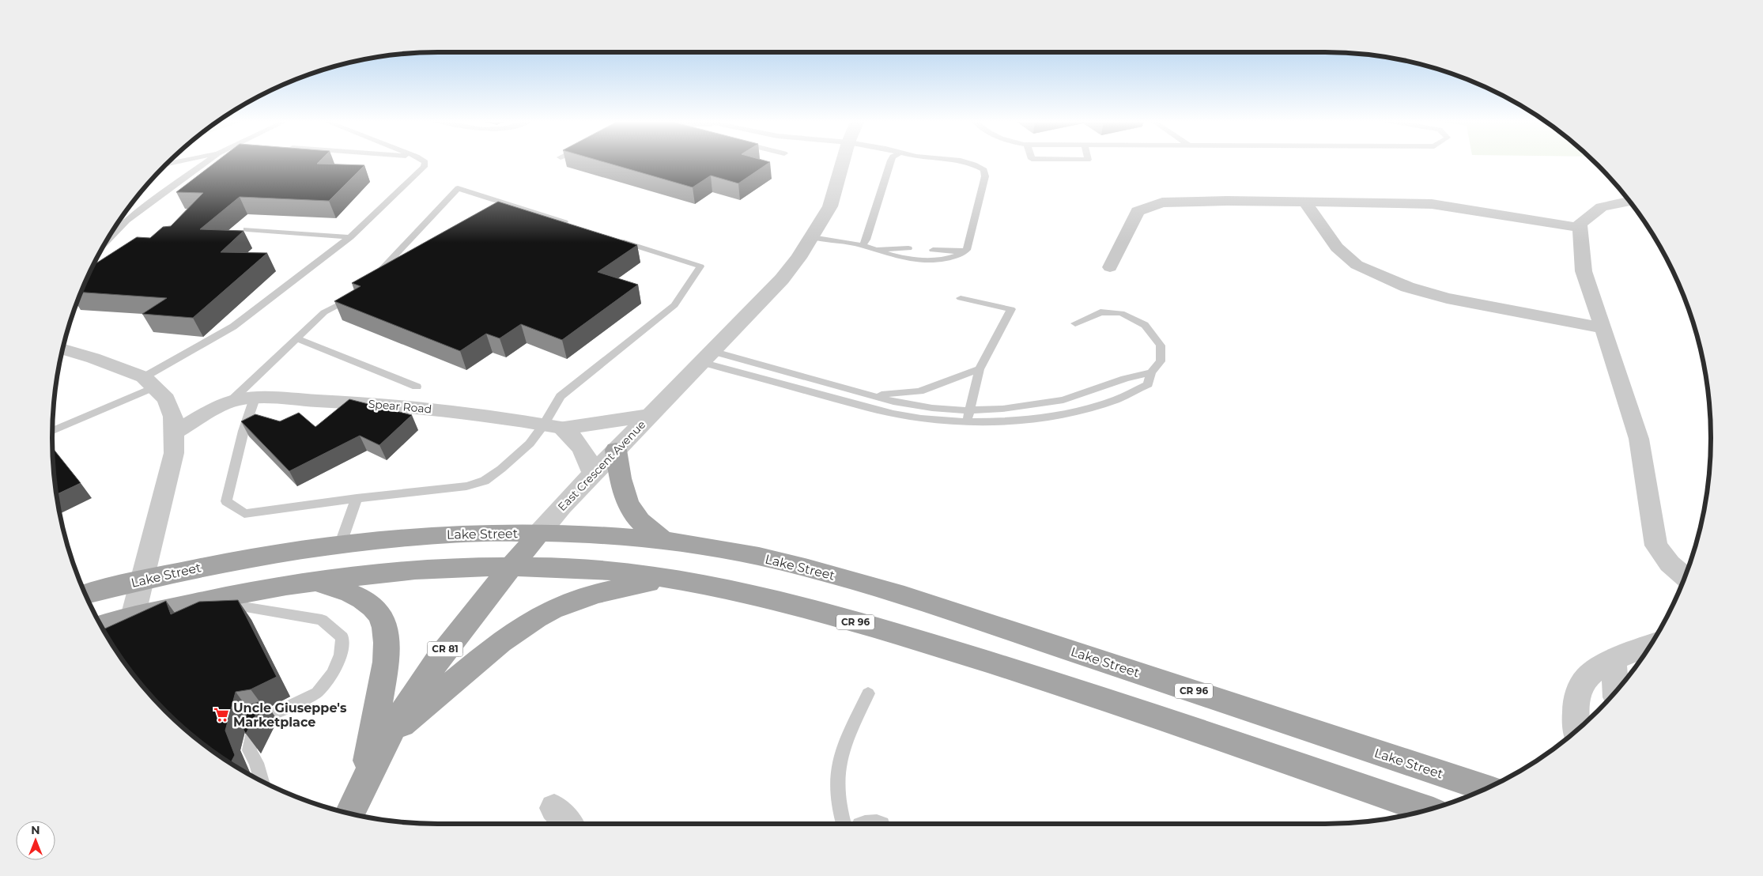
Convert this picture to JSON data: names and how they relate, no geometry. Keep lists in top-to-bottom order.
{
  "streets": {
    "main road": [
      "East Crescent Avenue",
      "Lake Street",
      "CR 96",
      "CR 81"
    ],
    "street": ["Spear Road"]
  },
  "crossings": [
    ["East Crescent Avenue", "Lake Street"],
    ["East Crescent Avenue", "CR 96"]
  ],
  "places": {
    "supermarket": ["Uncle Giuseppe's Marketplace"]
  },
  "north": "top"
}
